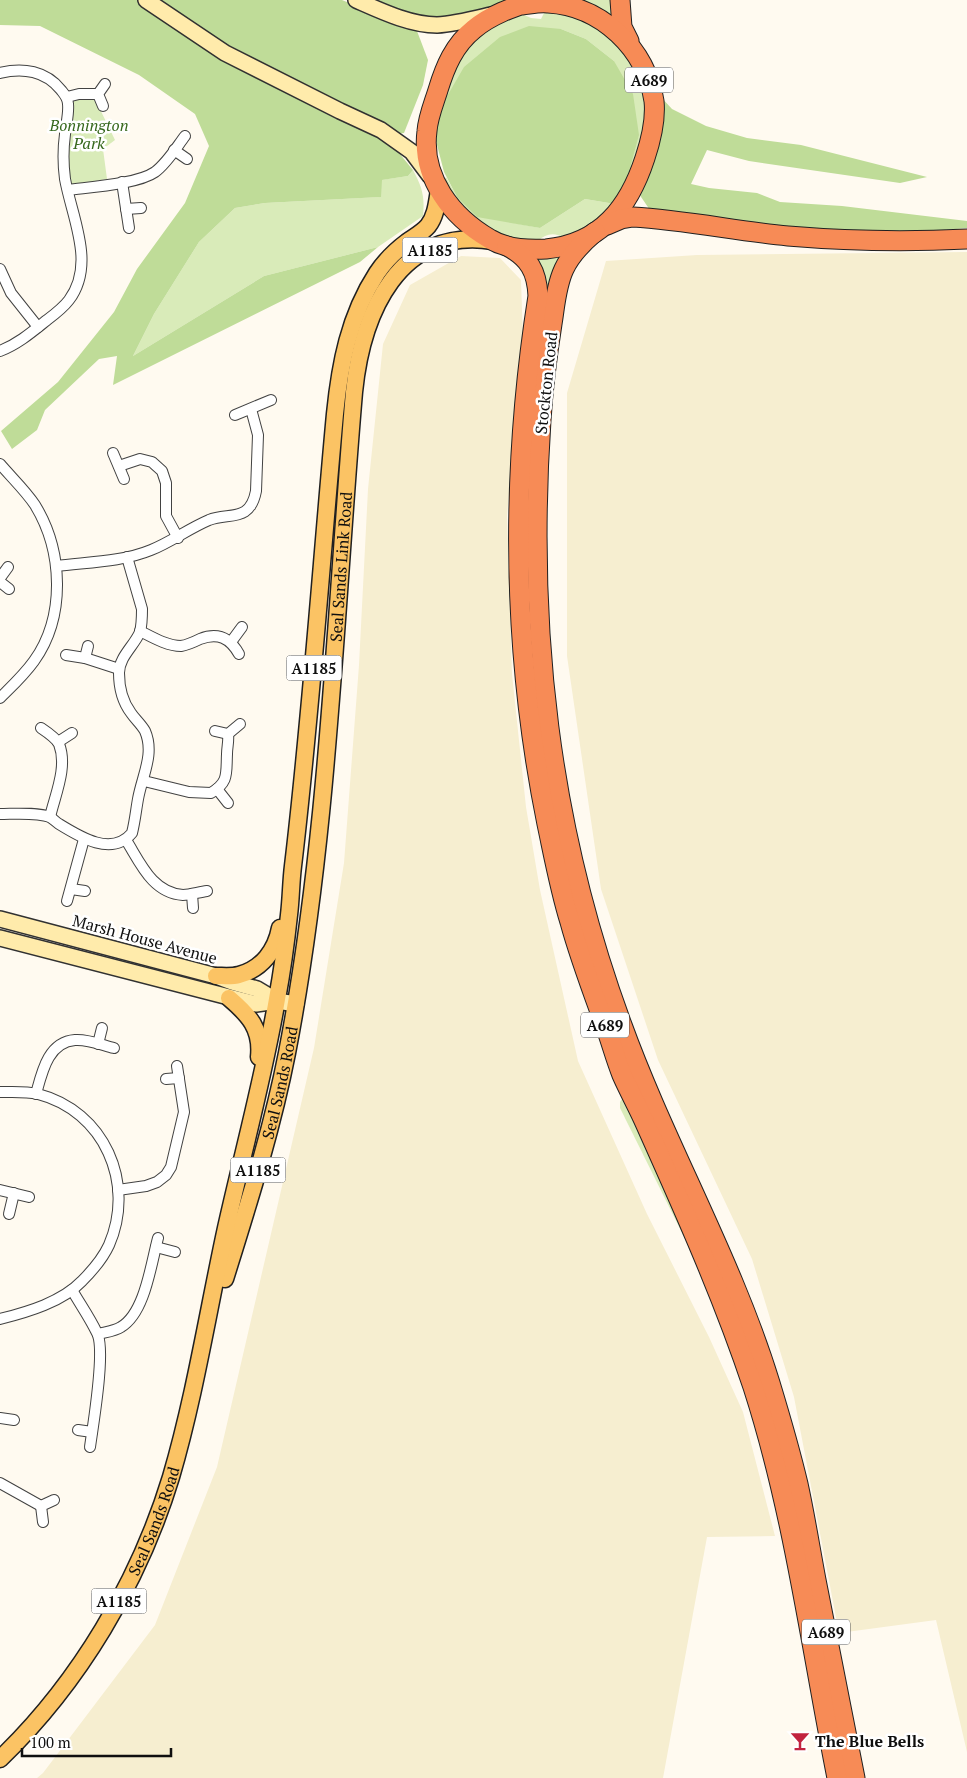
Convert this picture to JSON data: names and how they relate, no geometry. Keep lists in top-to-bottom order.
{
  "streets": {
    "highway": ["A689", "Stockton Road"],
    "main road": ["A1185", "Seal Sands Link Road", "Seal Sands Road"],
    "street": ["Marsh House Avenue"]
  },
  "crossings": [
    ["A689", "Stockton Road"],
    ["A689", "Seal Sands Link Road"],
    ["A1185", "Seal Sands Link Road"],
    ["A1185", "Marsh House Avenue"],
    ["Stockton Road", "Seal Sands Link Road"],
    ["Seal Sands Link Road", "Marsh House Avenue"],
    ["Seal Sands Link Road", "Seal Sands Road"],
    ["Marsh House Avenue", "Seal Sands Road"]
  ],
  "parks": ["Bonnington Park"],
  "places": {
    "bar": ["The Blue Bells"]
  },
  "scale_bar": "100 m"
}
